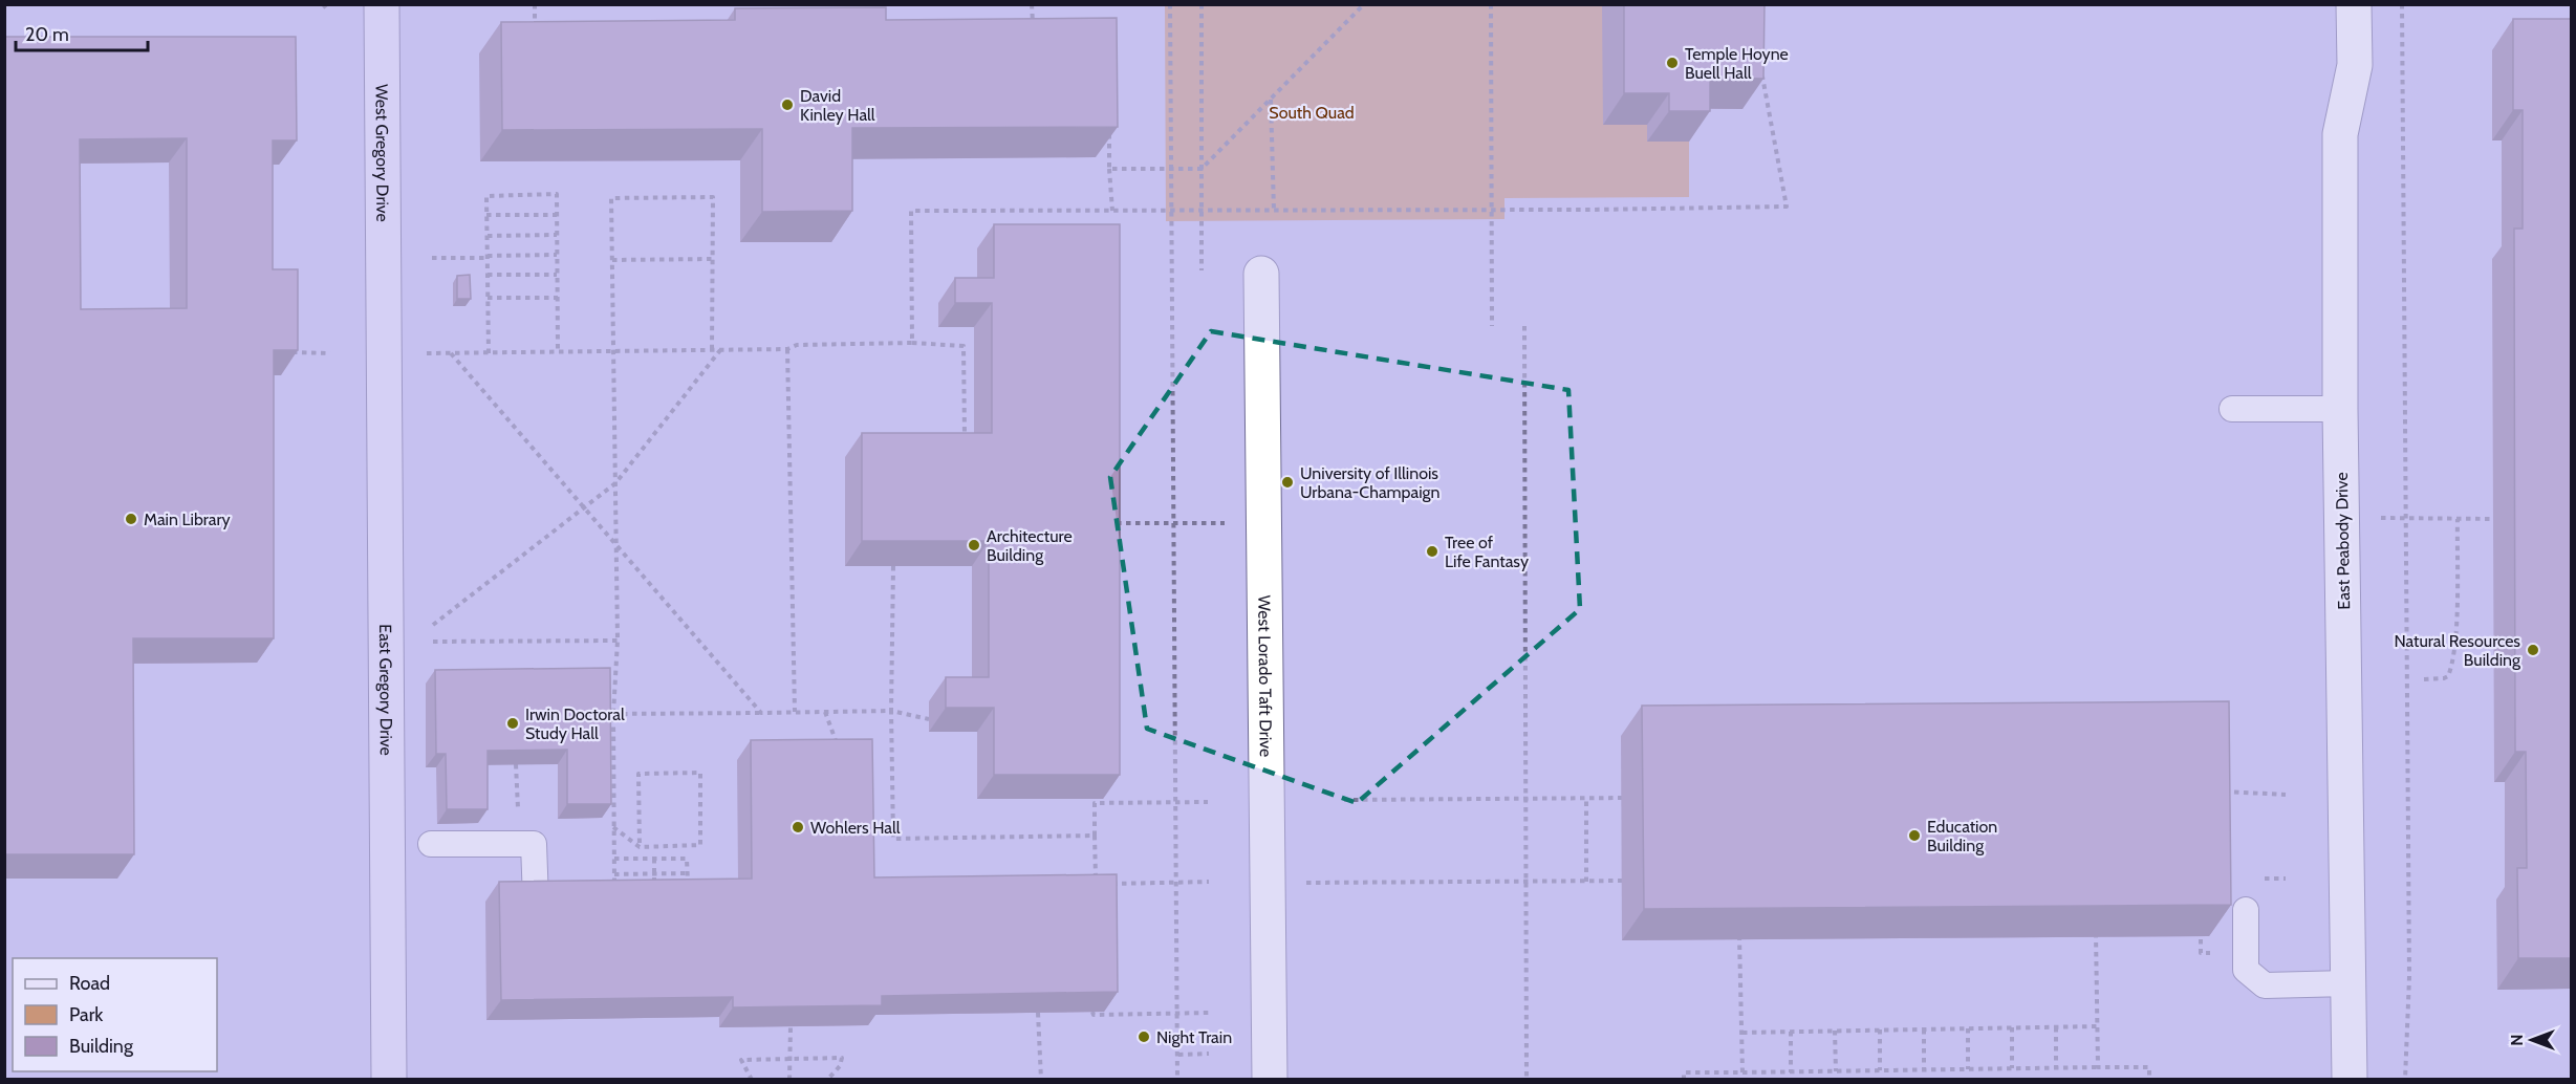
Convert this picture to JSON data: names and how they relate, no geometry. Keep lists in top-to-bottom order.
{
  "streets": {
    "street": [
      "West Gregory Drive",
      "East Peabody Drive",
      "West Lorado Taft Drive",
      "East Gregory Drive"
    ]
  },
  "crossings": [
    ["West Gregory Drive", "East Gregory Drive"]
  ],
  "parks": ["South Quad"],
  "places": [
    "Temple Hoyne Buell Hall",
    "David Kinley Hall",
    "University of Illinois Urbana-Champaign",
    "Main Library",
    "Architecture Building",
    "Tree of Life Fantasy",
    "Natural Resources Building",
    "Irwin Doctoral Study Hall",
    "Wohlers Hall",
    "Education Building",
    "Night Train"
  ],
  "legend": ["Road", "Park", "Building"],
  "scale_bar": "20 m",
  "north": "left"
}
